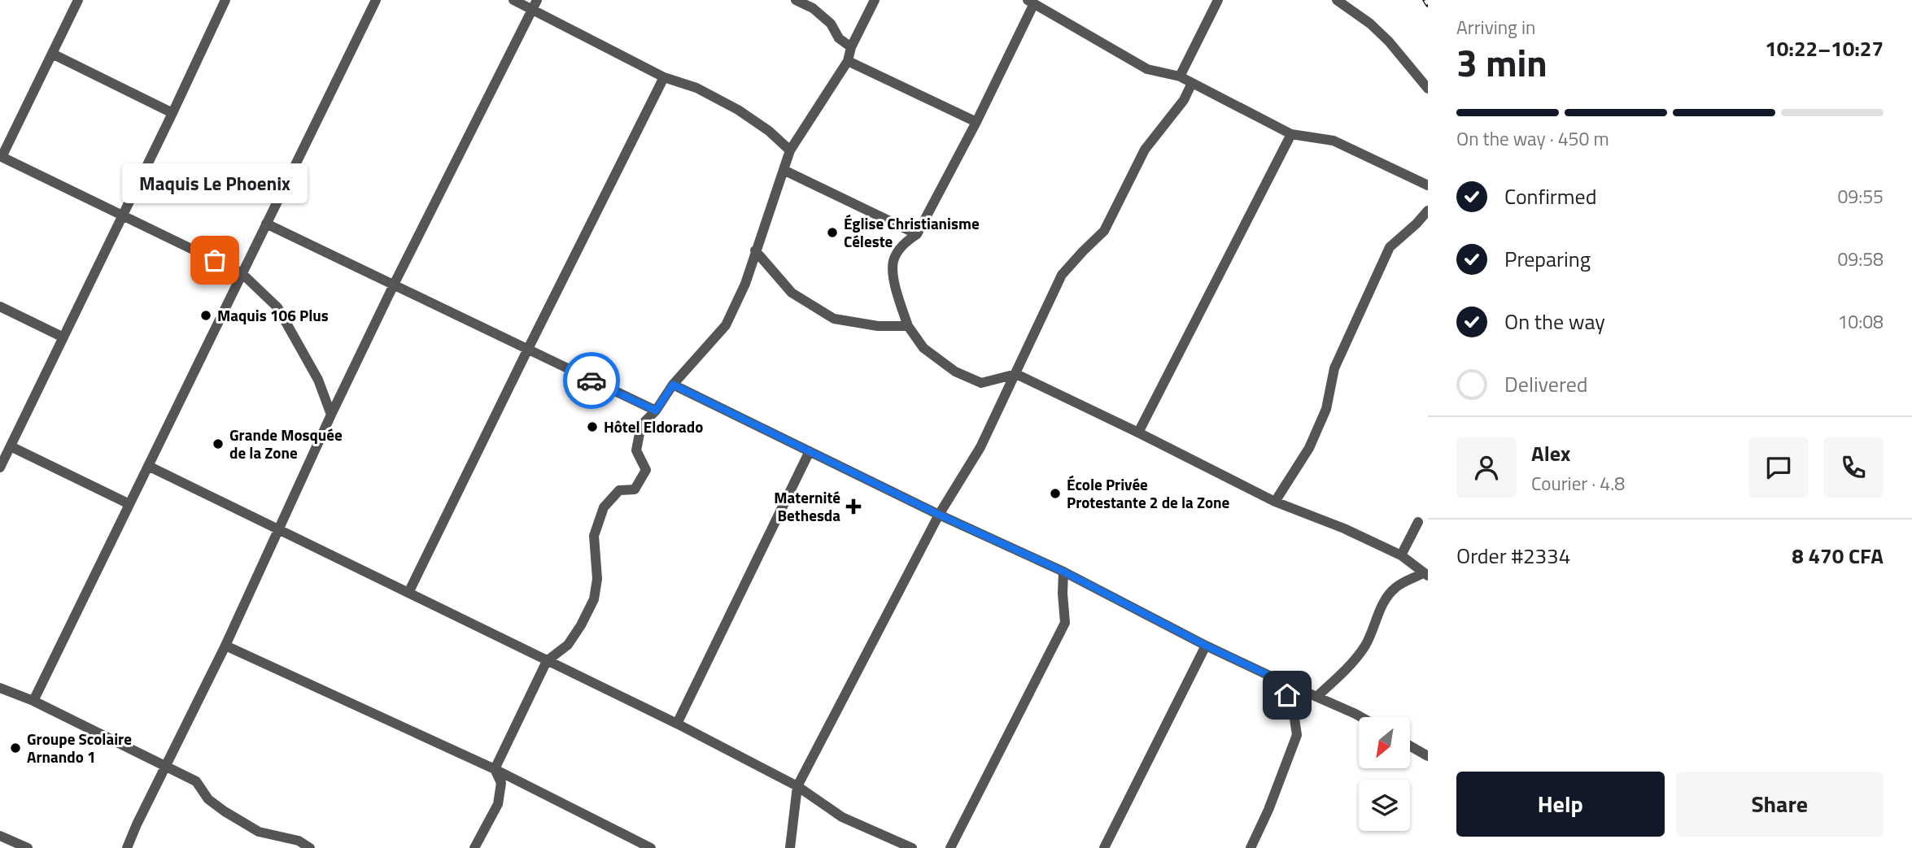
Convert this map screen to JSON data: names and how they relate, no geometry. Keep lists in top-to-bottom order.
{
  "places": {
    "other": [
      "Église Christianisme Céleste",
      "Maquis Le Phoenix",
      "Maquis 106 Plus",
      "Hôtel Eldorado",
      "Grande Mosquée de la Zone",
      "École Privée Protestante 2 de la Zone",
      "Groupe Scolaire Arnando 1"
    ],
    "health": ["Maternité Bethesda"]
  },
  "north": "bottom left",
  "page": {
    "heading": ["3 min", "Arriving in", "10:22–10:27"],
    "panel": [
      "Alex",
      "Courier · 4.8",
      "Order #2334",
      "8 470 CFA"
    ],
    "bar": "On the way · 450 m",
    "bubble": "Maquis Le Phoenix",
    "list": [
      ["Confirmed", "09:55"],
      ["Preparing", "09:58"],
      ["On the way", "10:08"],
      "Delivered"
    ],
    "buttons": ["Help", "Share"]
  }
}
